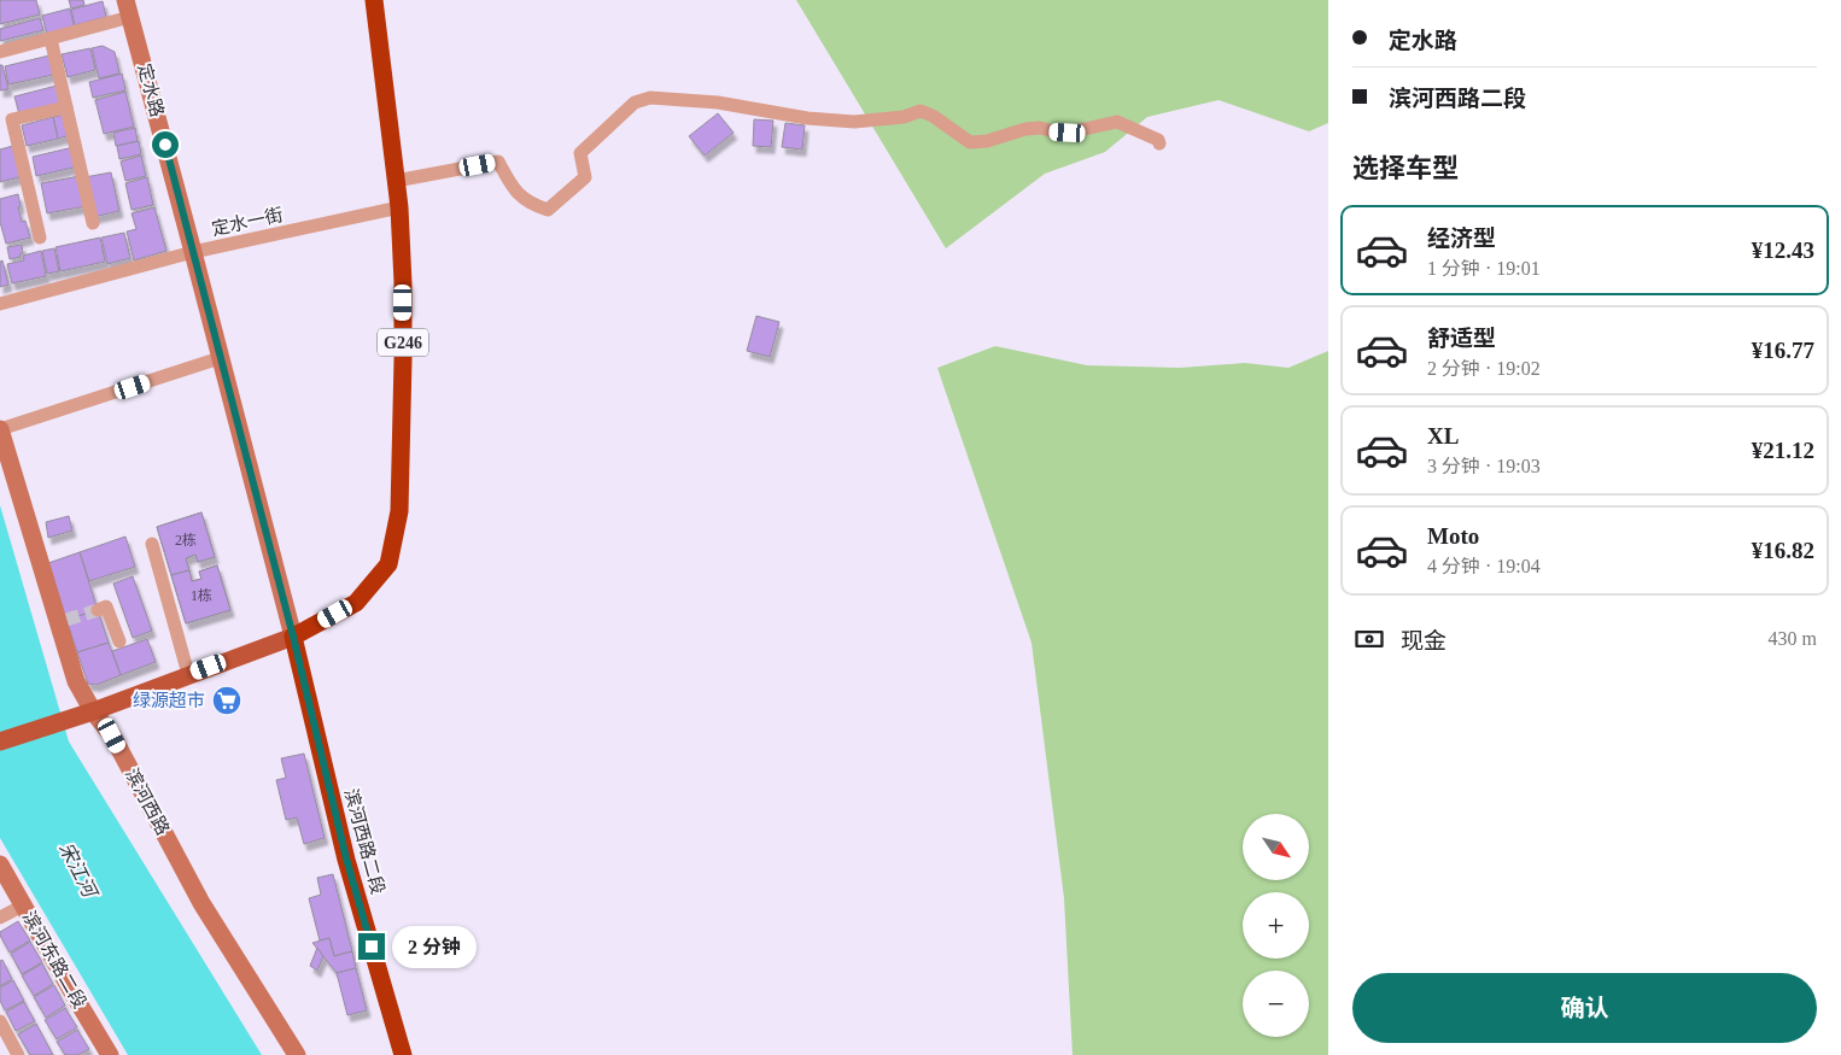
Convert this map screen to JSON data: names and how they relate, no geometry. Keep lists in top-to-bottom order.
{
  "streets": {
    "highway": ["G246", "滨河西路二段"],
    "street": [
      "定水路",
      "定水一街",
      "滨河西路",
      "滨河东路二段"
    ]
  },
  "crossings": [
    ["定水路", "定水一街"],
    ["定水路", "G246"],
    ["定水路", "滨河西路二段"],
    ["定水一街", "G246"],
    ["G246", "滨河西路二段"]
  ],
  "water": ["宋江河"],
  "places": {
    "supermarket": ["绿源超市"]
  },
  "house_numbers": ["2栋", "1栋"],
  "north": "bottom right",
  "page": {
    "banner": ["定水路", "滨河西路二段"],
    "heading": "选择车型",
    "list": [
      {
        "name": "经济型",
        "note": "1 分钟 · 19:01",
        "value": "¥12.43"
      },
      {
        "name": "舒适型",
        "note": "2 分钟 · 19:02",
        "value": "¥16.77"
      },
      {
        "name": "XL",
        "note": "3 分钟 · 19:03",
        "value": "¥21.12"
      },
      {
        "name": "Moto",
        "note": "4 分钟 · 19:04",
        "value": "¥16.82"
      }
    ],
    "pay": ["现金", "430 m"],
    "map_buttons": ["+", "−"],
    "bubble": "2 分钟",
    "buttons": "确认"
  }
}
